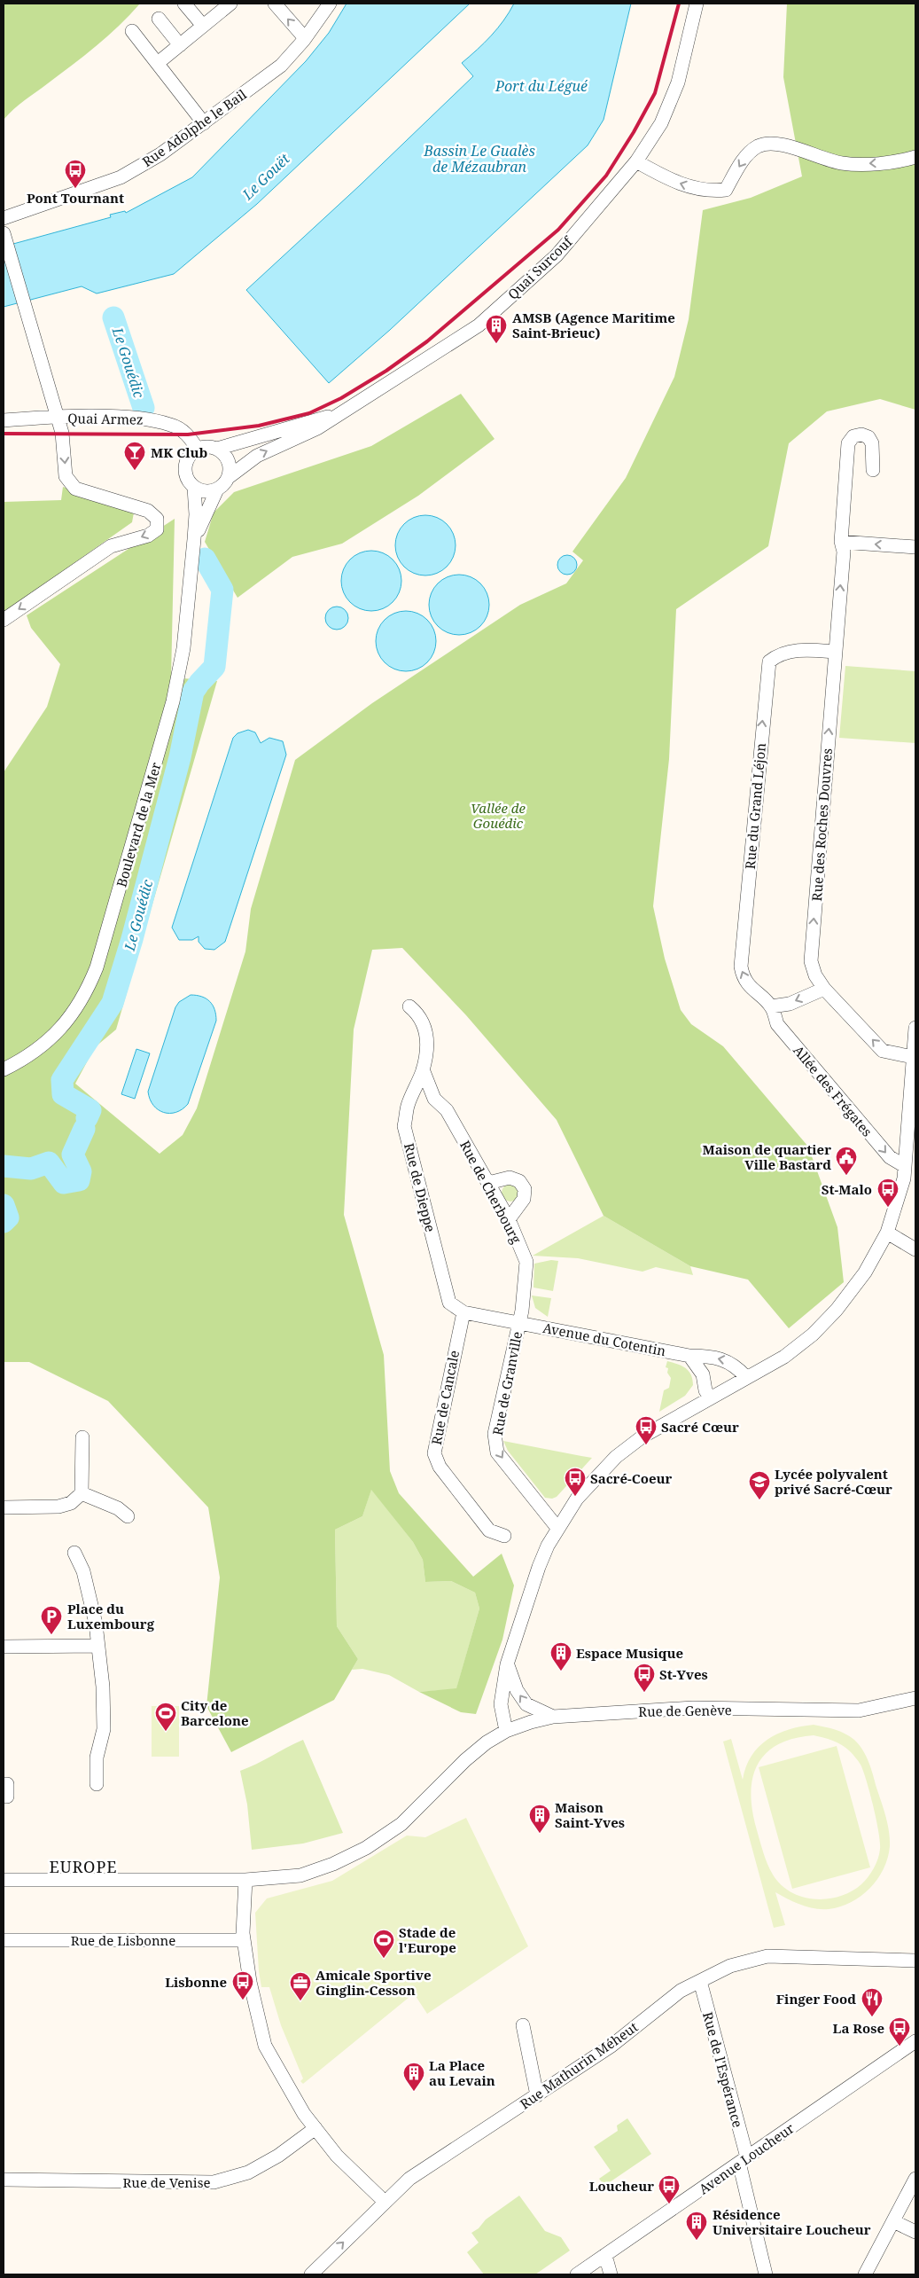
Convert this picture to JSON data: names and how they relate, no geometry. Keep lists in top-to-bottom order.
{
  "streets": {
    "street": [
      "Rue Adolphe le Bail",
      "Quai Surcouf",
      "Quai Armez",
      "Rue du Grand Léjon",
      "Boulevard de la Mer",
      "Rue des Roches Douvres",
      "Allée des Frégates",
      "Rue de Dieppe",
      "Rue de Cherbourg",
      "Avenue du Cotentin",
      "Rue de Granville",
      "Rue de Cancale",
      "Rue de Genève",
      "Rue de Lisbonne",
      "Rue Mathurin Méheut",
      "Rue de l'Espérance",
      "Avenue Loucheur",
      "Rue de Venise"
    ]
  },
  "crossings": [
    ["Quai Surcouf", "Quai Armez"],
    ["Quai Surcouf", "Boulevard de la Mer"],
    ["Quai Armez", "Boulevard de la Mer"],
    ["Rue du Grand Léjon", "Rue des Roches Douvres"],
    ["Rue du Grand Léjon", "Allée des Frégates"],
    ["Rue de Dieppe", "Rue de Cherbourg"],
    ["Rue de Dieppe", "Rue de Cancale"],
    ["Rue de Cherbourg", "Avenue du Cotentin"],
    ["Rue de Cherbourg", "Rue de Granville"],
    ["Avenue du Cotentin", "Rue de Granville"],
    ["Rue Mathurin Méheut", "Rue de l'Espérance"],
    ["Rue de l'Espérance", "Avenue Loucheur"]
  ],
  "one_way": [
    "Rue du Grand Léjon",
    "Rue des Roches Douvres",
    "Allée des Frégates",
    "Rue de Granville"
  ],
  "districts": ["EUROPE"],
  "water": [
    "Port du Légué",
    "Bassin Le Gualès de Mézaubran",
    "Le Gouët",
    "Le Gouédic"
  ],
  "parks": ["Vallée de Gouédic"],
  "places": {
    "bus stop": [
      "Pont Tournant",
      "St-Malo",
      "Sacré Cœur",
      "Sacré-Coeur",
      "St-Yves",
      "Lisbonne",
      "La Rose",
      "Loucheur"
    ],
    "building": [
      "AMSB (Agence Maritime Saint-Brieuc)",
      "Espace Musique",
      "Maison Saint-Yves",
      "La Place au Levain",
      "Résidence Universitaire Loucheur"
    ],
    "bar": ["MK Club"],
    "public building": ["Maison de quartier Ville Bastard"],
    "school or university": ["Lycée polyvalent privé Sacré-Cœur"],
    "parking": ["Place du Luxembourg"],
    "sports": ["City de Barcelone", "Stade de l'Europe"],
    "office": ["Amicale Sportive Ginglin-Cesson"],
    "restaurant": ["Finger Food"]
  }
}
